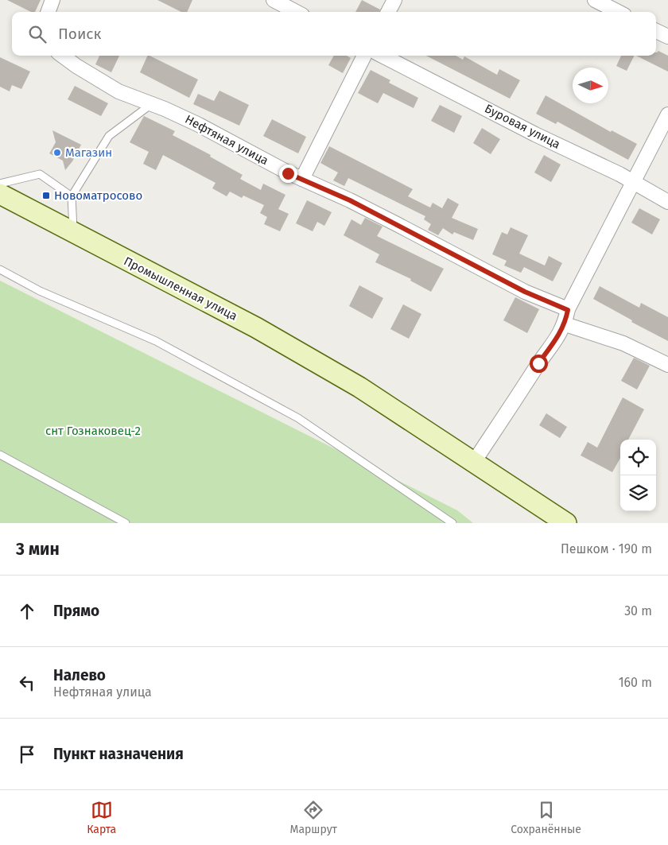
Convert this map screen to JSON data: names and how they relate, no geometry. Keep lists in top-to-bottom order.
{
  "streets": {
    "main road": ["Промышленная улица"],
    "street": ["Буровая улица", "Нефтяная улица"]
  },
  "parks": ["снт Гознаковец-2"],
  "places": {
    "other": ["Магазин"],
    "transit": ["Новоматросово"]
  },
  "north": "right",
  "page": {
    "search": "Поиск",
    "heading": ["3 мин", "Пешком · 190 m"],
    "list": [
      ["Прямо", "30 m"],
      ["Налево", "Нефтяная улица", "160 m"],
      "Пункт назначения"
    ],
    "nav": ["Карта", "Маршрут", "Сохранённые"]
  }
}
